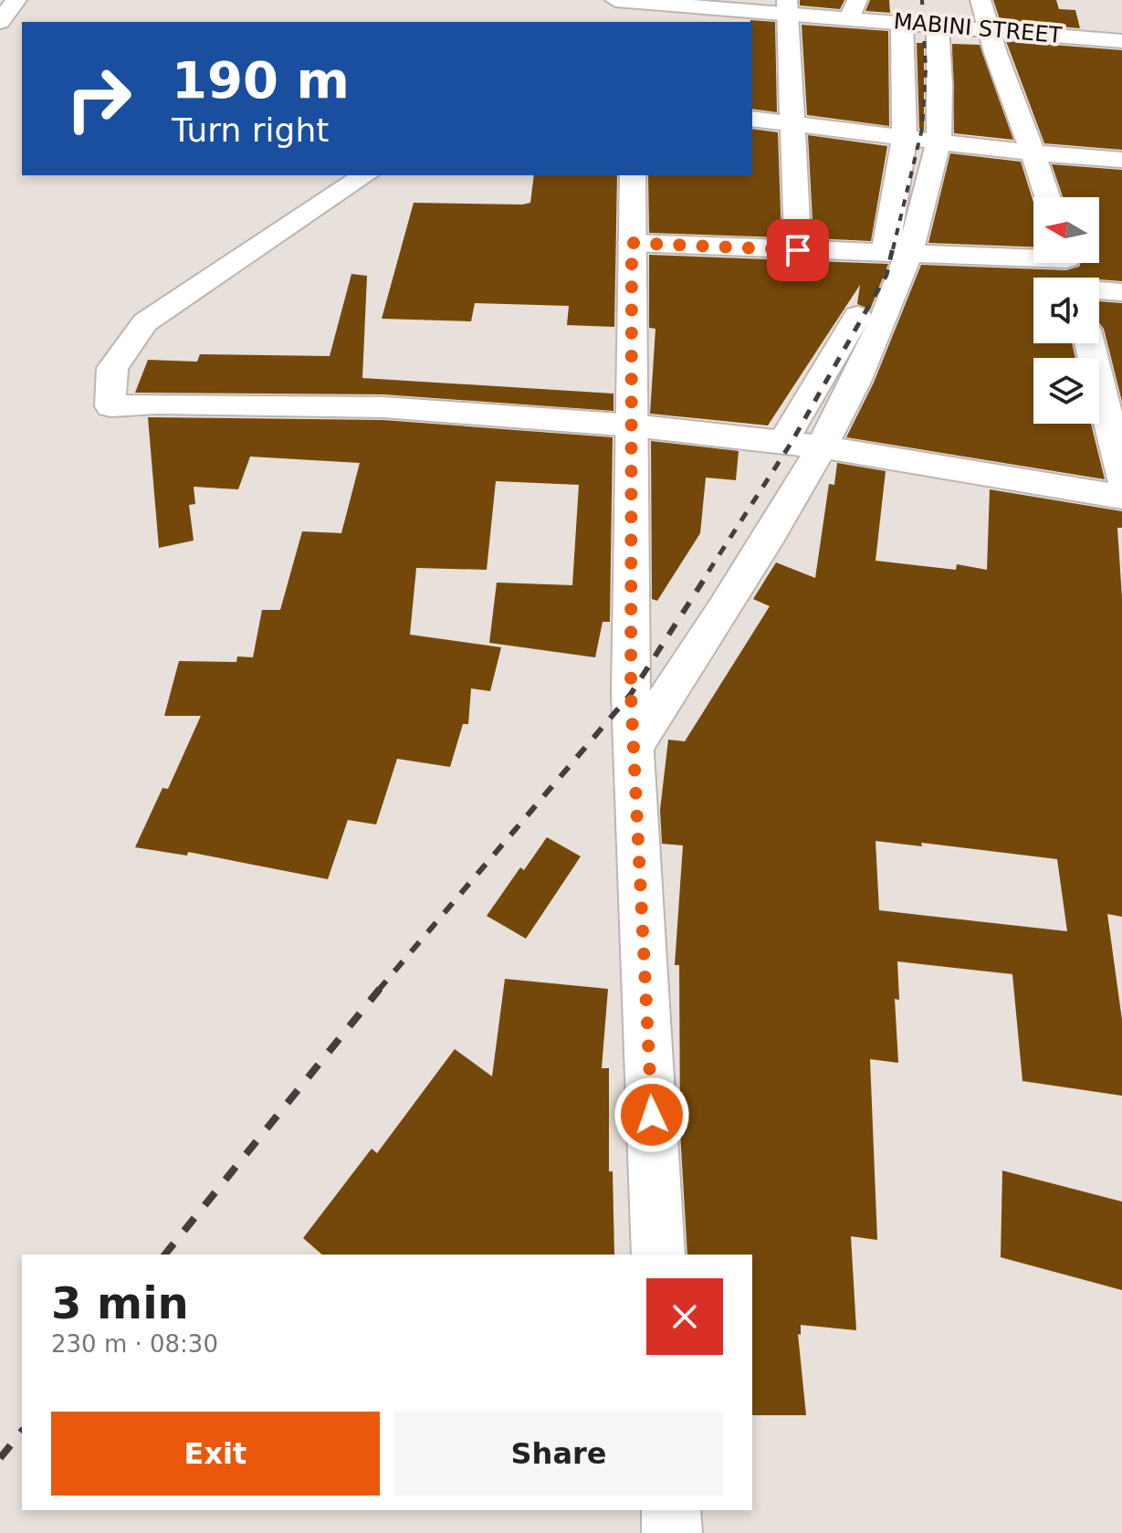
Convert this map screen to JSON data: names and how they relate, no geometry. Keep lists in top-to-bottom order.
{
  "streets": {
    "street": ["MABINI STREET"]
  },
  "north": "left",
  "page": {
    "turn": ["190 m", "Turn right"],
    "heading": ["3 min", "230 m · 08:30"],
    "buttons": ["Exit", "Share"]
  }
}
